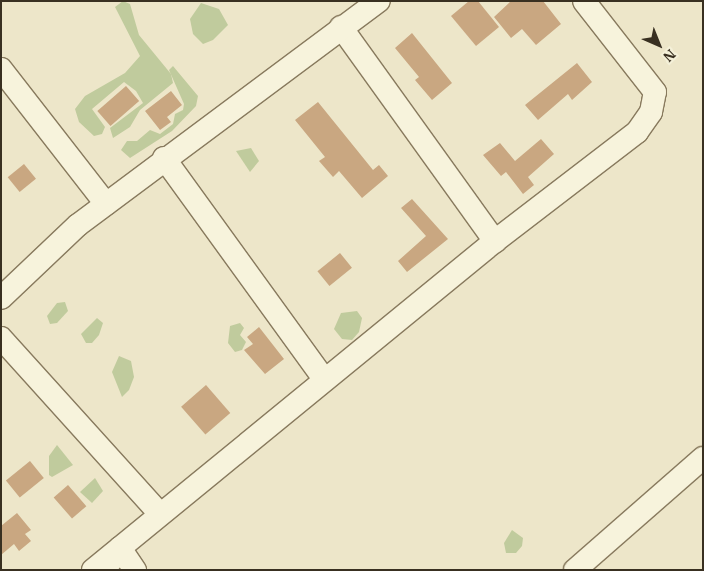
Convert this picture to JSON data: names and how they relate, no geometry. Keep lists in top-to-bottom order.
{
  "north": "bottom right"
}
